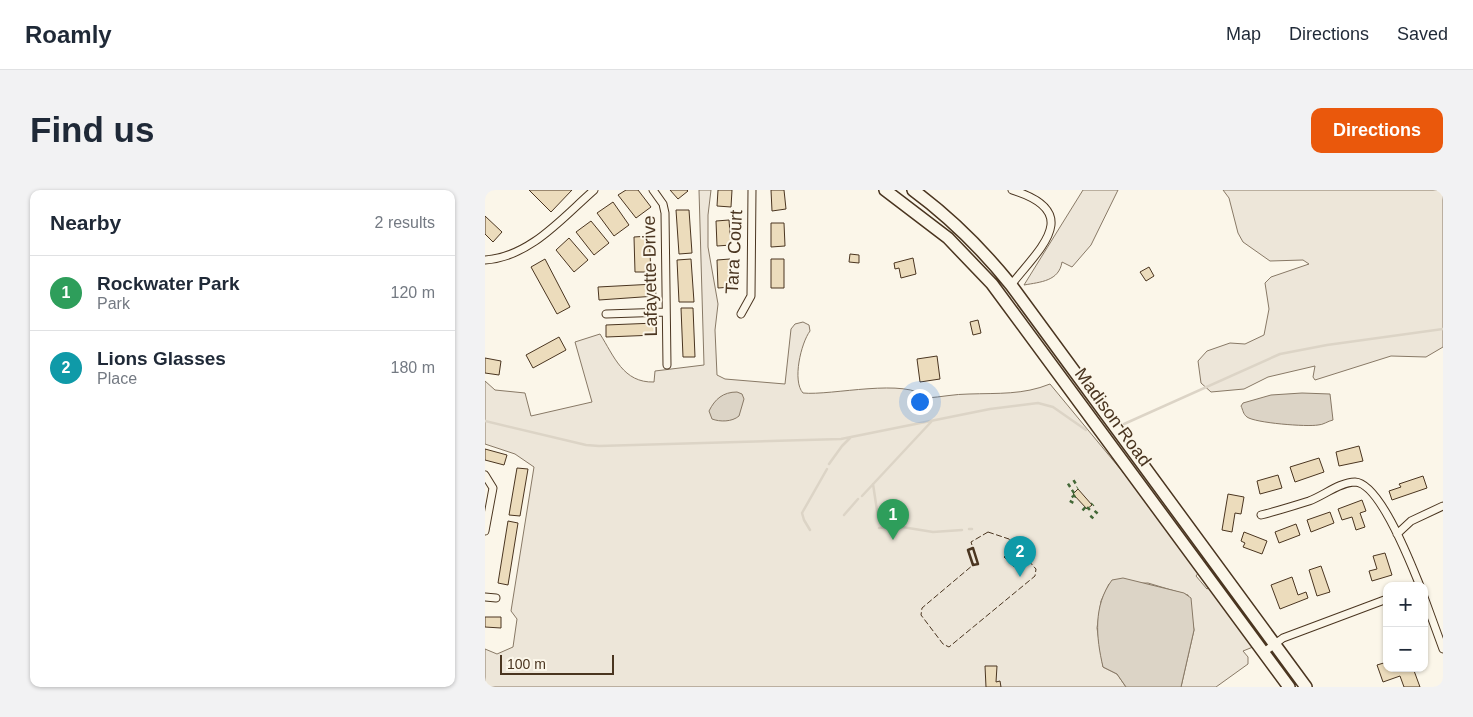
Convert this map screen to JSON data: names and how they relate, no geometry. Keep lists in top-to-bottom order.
{
  "streets": {
    "main road": ["Madison Road"],
    "street": ["Tara Court", "Lafayette Drive"]
  },
  "scale_bar": "100 m",
  "page": {
    "header": "Roamly",
    "nav": ["Map", "Directions", "Saved"],
    "buttons": "Directions",
    "title": "Find us",
    "heading": ["Nearby", "2 results"],
    "list": [
      {
        "mark": "1",
        "name": "Rockwater Park",
        "note": "Park",
        "value": "120 m"
      },
      {
        "mark": "2",
        "name": "Lions Glasses",
        "note": "Place",
        "value": "180 m"
      }
    ],
    "pins": ["1", "2"],
    "map_buttons": ["+", "−"],
    "scale": "100 m"
  }
}
